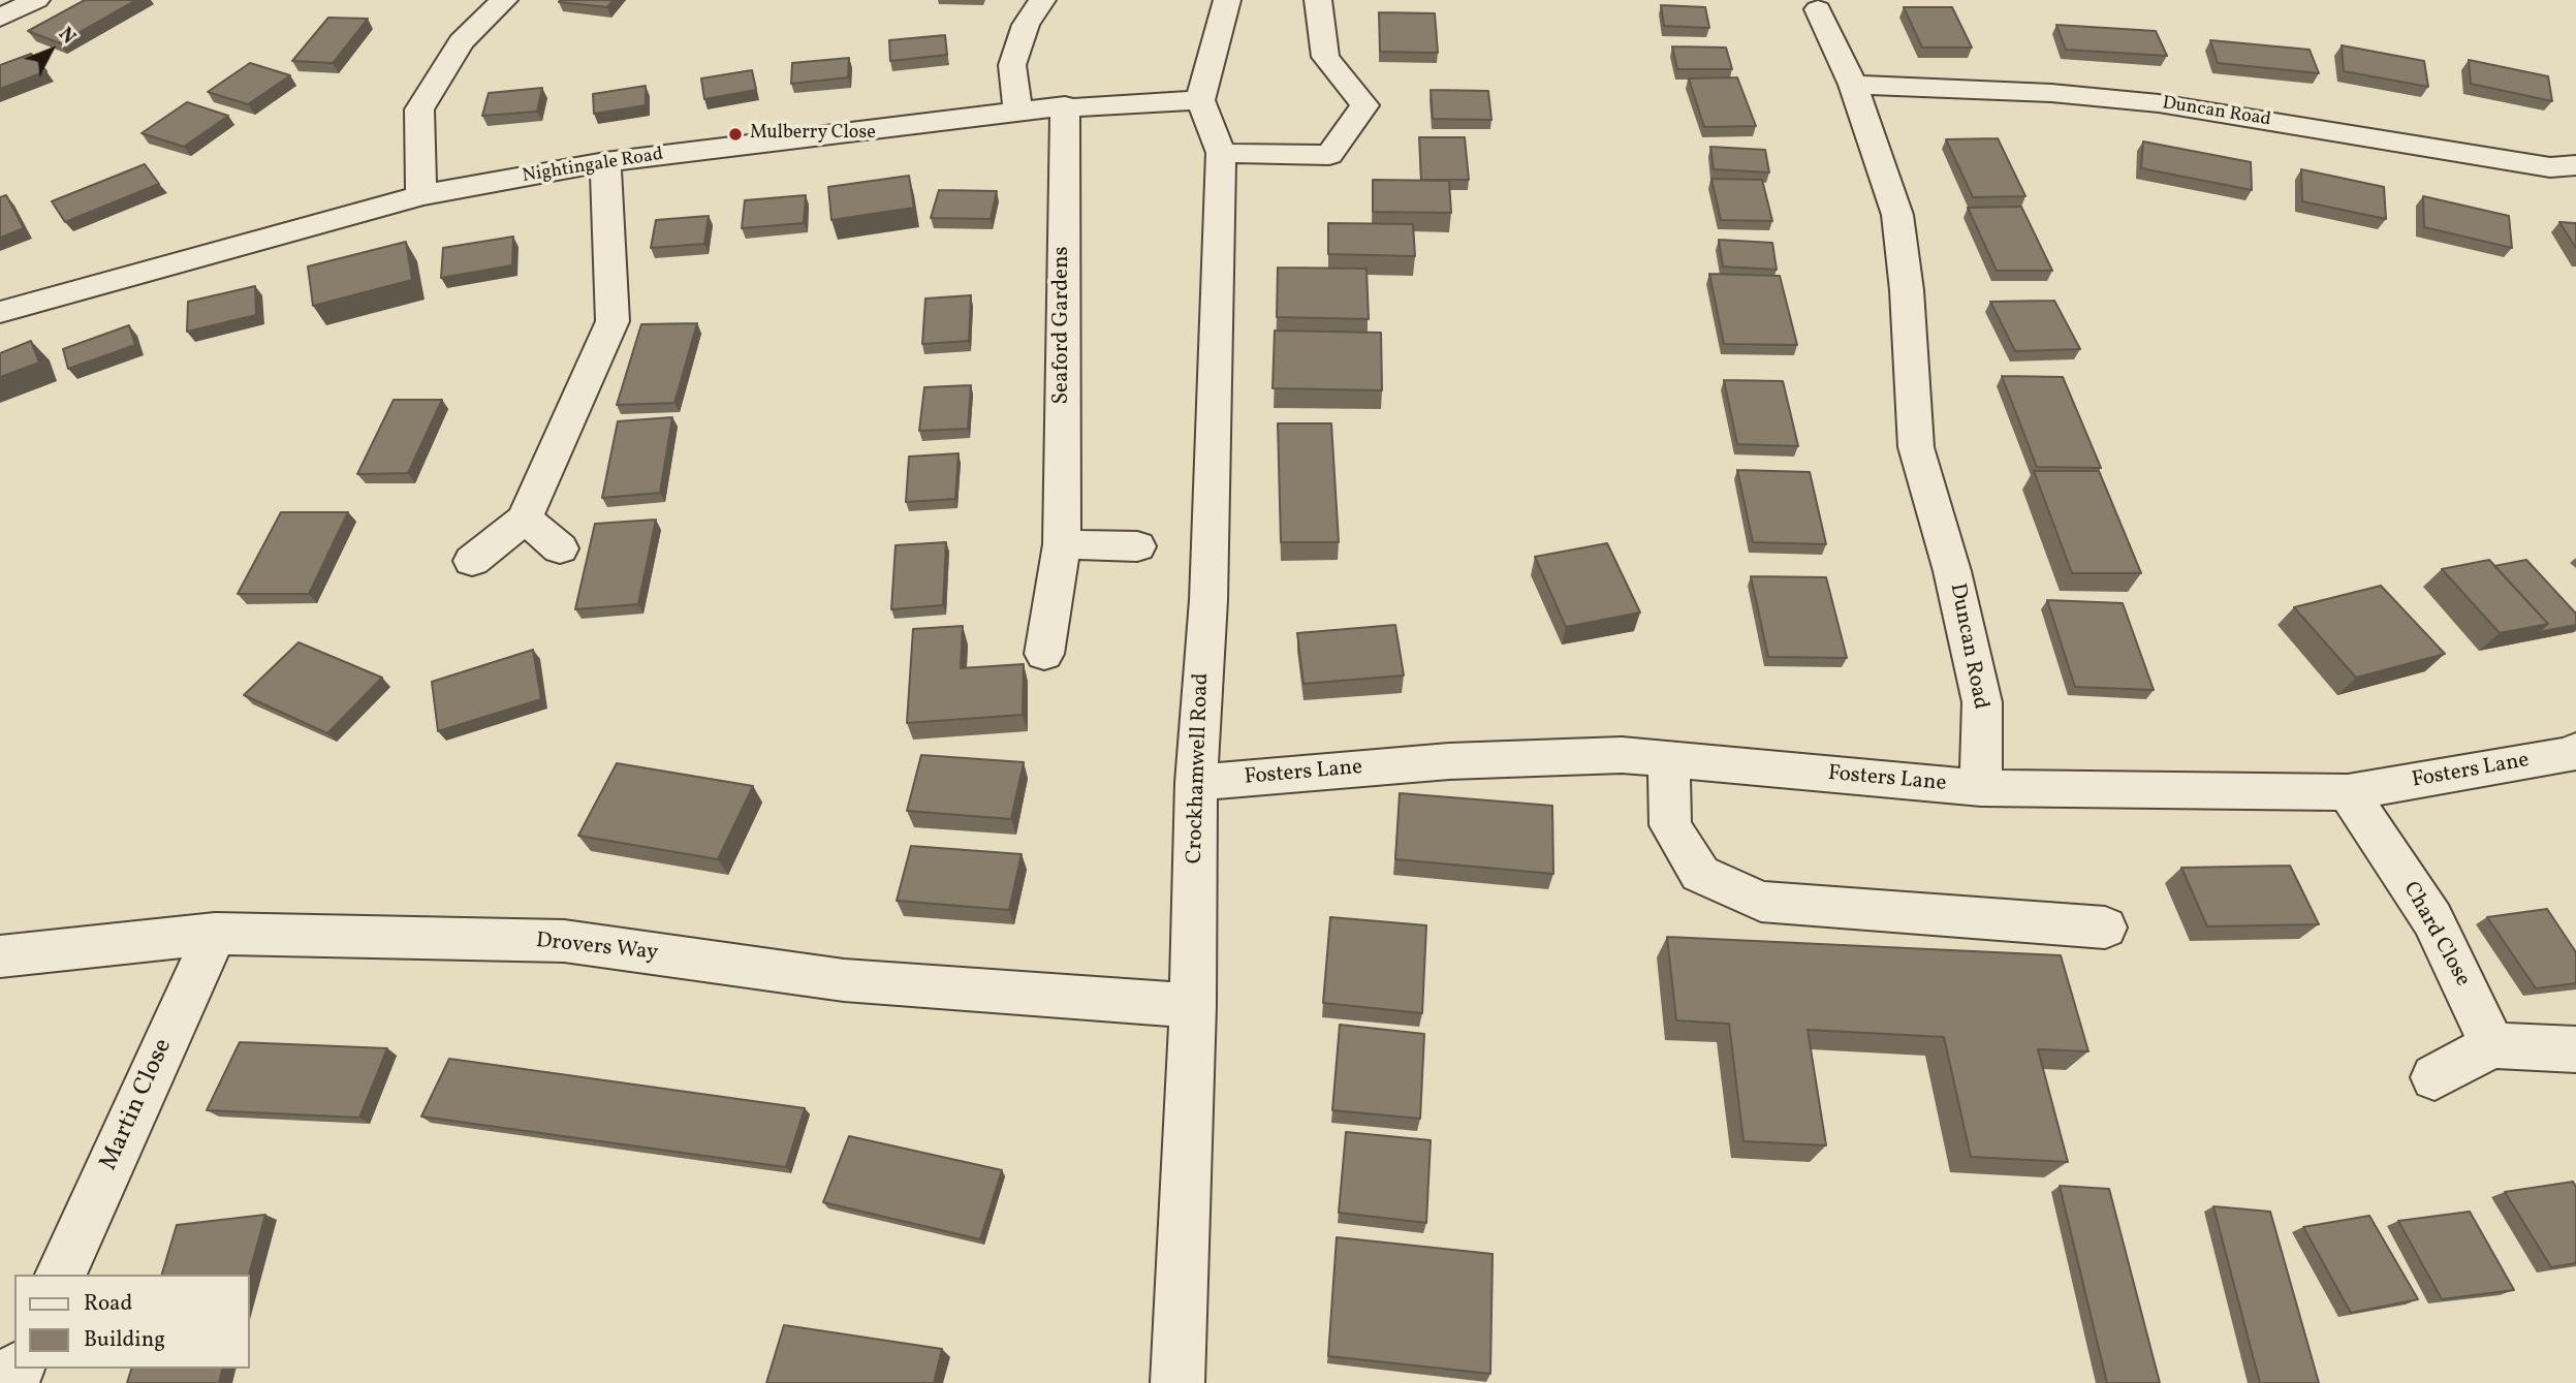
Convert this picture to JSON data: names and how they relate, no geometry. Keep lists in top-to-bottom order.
{
  "streets": {
    "street": [
      "Duncan Road",
      "Nightingale Road",
      "Seaford Gardens",
      "Crockhamwell Road",
      "Fosters Lane",
      "Chard Close",
      "Drovers Way",
      "Martin Close"
    ]
  },
  "crossings": [
    ["Duncan Road", "Fosters Lane"],
    ["Nightingale Road", "Seaford Gardens"],
    ["Nightingale Road", "Crockhamwell Road"],
    ["Crockhamwell Road", "Fosters Lane"],
    ["Crockhamwell Road", "Drovers Way"],
    ["Fosters Lane", "Chard Close"],
    ["Drovers Way", "Martin Close"]
  ],
  "places": ["Mulberry Close"],
  "legend": ["Road", "Building"],
  "north": "top right"
}
